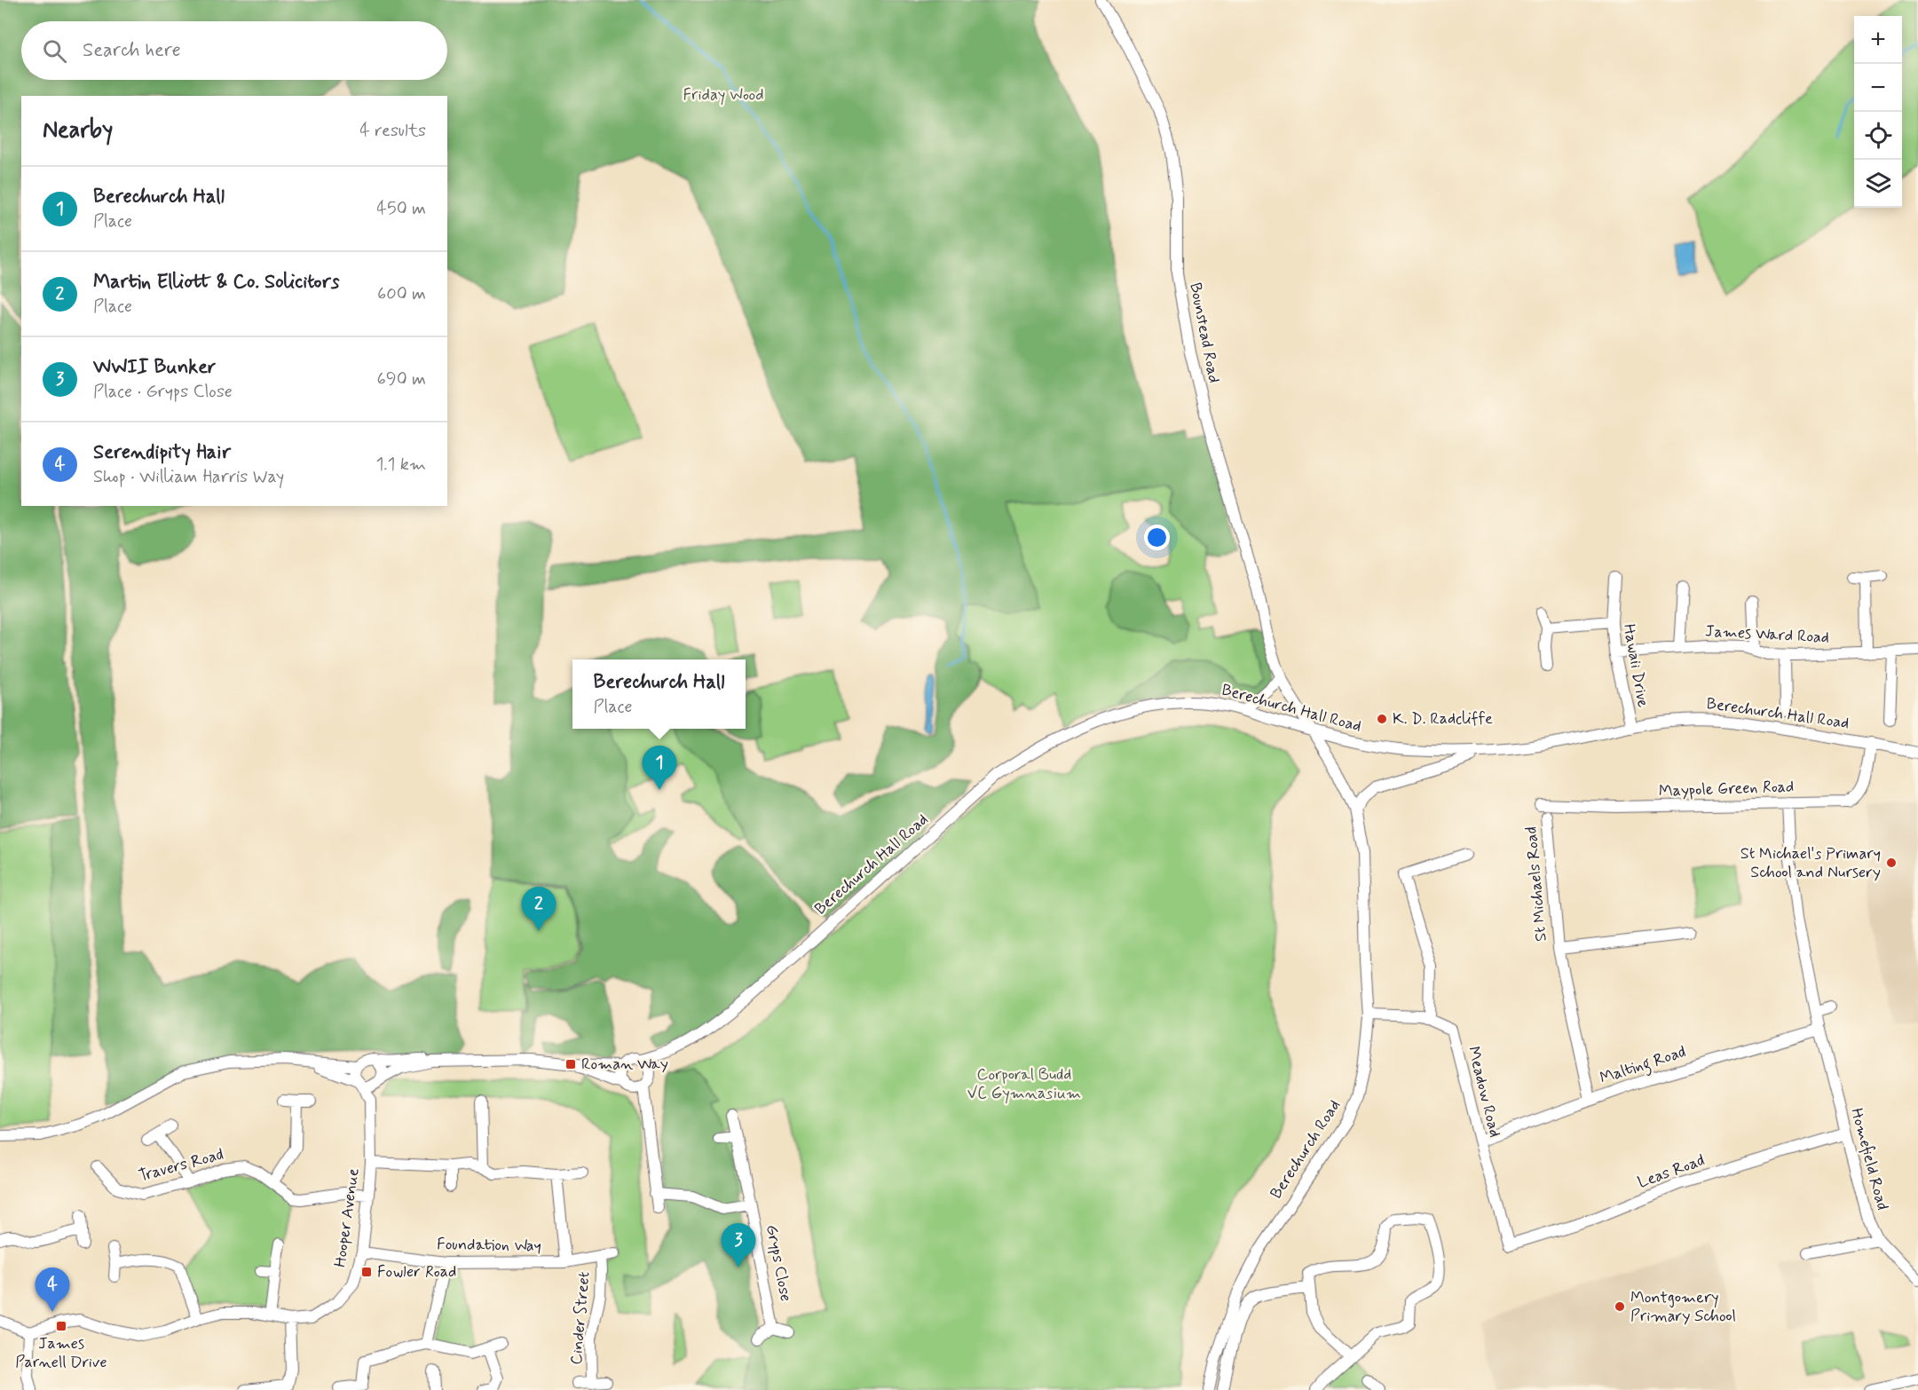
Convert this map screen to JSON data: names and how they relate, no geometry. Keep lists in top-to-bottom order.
{
  "streets": {
    "street": [
      "Bounstead Road",
      "James Ward Road",
      "Hawaii Drive",
      "Berechurch Hall Road",
      "Maypole Green Road",
      "St Michaels Road",
      "Malting Road",
      "Meadow Road",
      "Berechurch Road",
      "Homefield Road",
      "Travers Road",
      "Leas Road",
      "Hooper Avenue",
      "Foundation Way",
      "Gryps Close",
      "Cinder Street"
    ]
  },
  "crossings": [
    ["Bounstead Road", "Berechurch Hall Road"],
    ["Bounstead Road", "Berechurch Road"],
    ["James Ward Road", "Hawaii Drive"],
    ["Hawaii Drive", "Berechurch Hall Road"],
    ["Berechurch Hall Road", "Maypole Green Road"],
    ["Berechurch Hall Road", "Berechurch Road"],
    ["Maypole Green Road", "Homefield Road"],
    ["St Michaels Road", "Malting Road"],
    ["Malting Road", "Meadow Road"],
    ["Malting Road", "Homefield Road"],
    ["Meadow Road", "Berechurch Road"],
    ["Meadow Road", "Leas Road"],
    ["Homefield Road", "Leas Road"],
    ["Travers Road", "Hooper Avenue"],
    ["Hooper Avenue", "Foundation Way"],
    ["Foundation Way", "Cinder Street"]
  ],
  "parks": ["Friday Wood", "Corporal Budd VC Gymnasium"],
  "places": {
    "other": ["K. D. Radcliffe", "St Michael's Primary School and Nursery", "Montgomery Primary School"],
    "transit": ["Roman Way", "Fowler Road", "James Parnell Drive"]
  },
  "page": {
    "map_buttons": ["+", "−"],
    "search": "Search here",
    "heading": ["Nearby", "4 results"],
    "list": [
      {
        "mark": "1",
        "name": "Berechurch Hall",
        "note": "Place",
        "value": "450 m"
      },
      {
        "mark": "2",
        "name": "Martin Elliott & Co. Solicitors",
        "note": "Place",
        "value": "600 m"
      },
      {
        "mark": "3",
        "name": "WWII Bunker",
        "note": "Place · Gryps Close",
        "value": "690 m"
      },
      {
        "mark": "4",
        "name": "Serendipity Hair",
        "note": "Shop · William Harris Way",
        "value": "1.1 km"
      }
    ],
    "popup": ["Berechurch Hall", "Place"],
    "pins": [
      "1",
      "2",
      "3",
      "4"
    ]
  }
}
